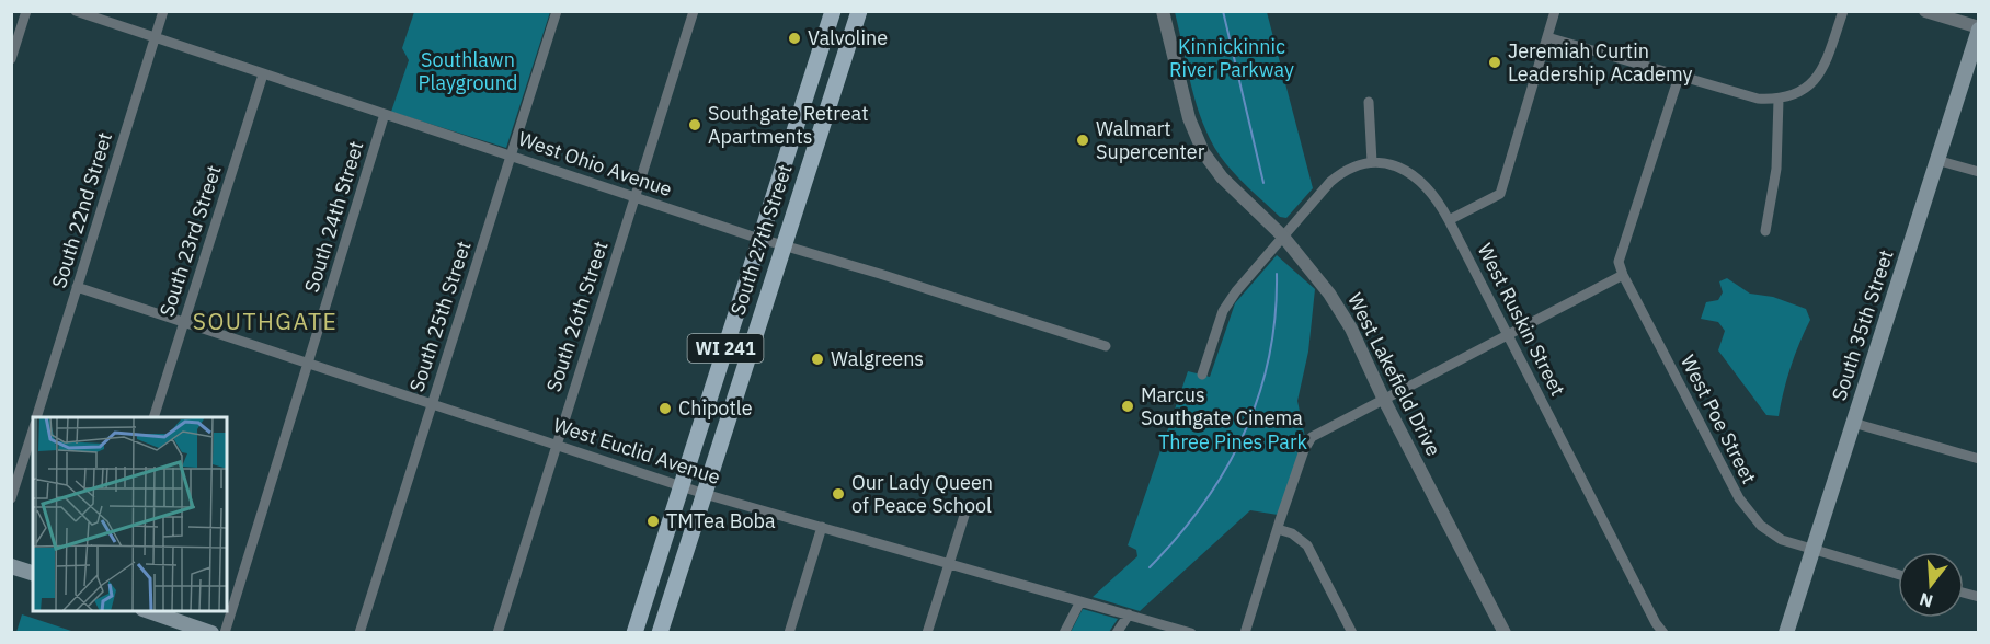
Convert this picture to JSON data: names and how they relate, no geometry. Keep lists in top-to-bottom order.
{
  "streets": {
    "main road": ["South 27th Street", "South 35th Street", "WI 241"],
    "street": [
      "West Ohio Avenue",
      "South 22nd Street",
      "South 24th Street",
      "South 23rd Street",
      "South 25th Street",
      "South 26th Street",
      "West Ruskin Street",
      "West Lakefield Drive",
      "West Poe Street",
      "West Euclid Avenue"
    ]
  },
  "crossings": [
    ["West Ohio Avenue", "South 22nd Street"],
    ["West Ohio Avenue", "South 24th Street"],
    ["West Ohio Avenue", "South 27th Street"],
    ["West Ohio Avenue", "South 23rd Street"],
    ["West Ohio Avenue", "South 25th Street"],
    ["West Ohio Avenue", "South 26th Street"],
    ["South 22nd Street", "West Euclid Avenue"],
    ["South 24th Street", "West Euclid Avenue"],
    ["South 27th Street", "West Euclid Avenue"],
    ["South 23rd Street", "West Euclid Avenue"],
    ["South 25th Street", "West Euclid Avenue"],
    ["South 26th Street", "West Euclid Avenue"],
    ["South 35th Street", "West Poe Street"]
  ],
  "districts": ["SOUTHGATE"],
  "parks": ["Kinnickinnic River Parkway", "Southlawn Playground", "Three Pines Park"],
  "places": [
    "Valvoline",
    "Jeremiah Curtin Leadership Academy",
    "Southgate Retreat Apartments",
    "Walmart Supercenter",
    "Walgreens",
    "Marcus Southgate Cinema",
    "Chipotle",
    "Our Lady Queen of Peace School",
    "TMTea Boba"
  ],
  "north": "bottom"
}
